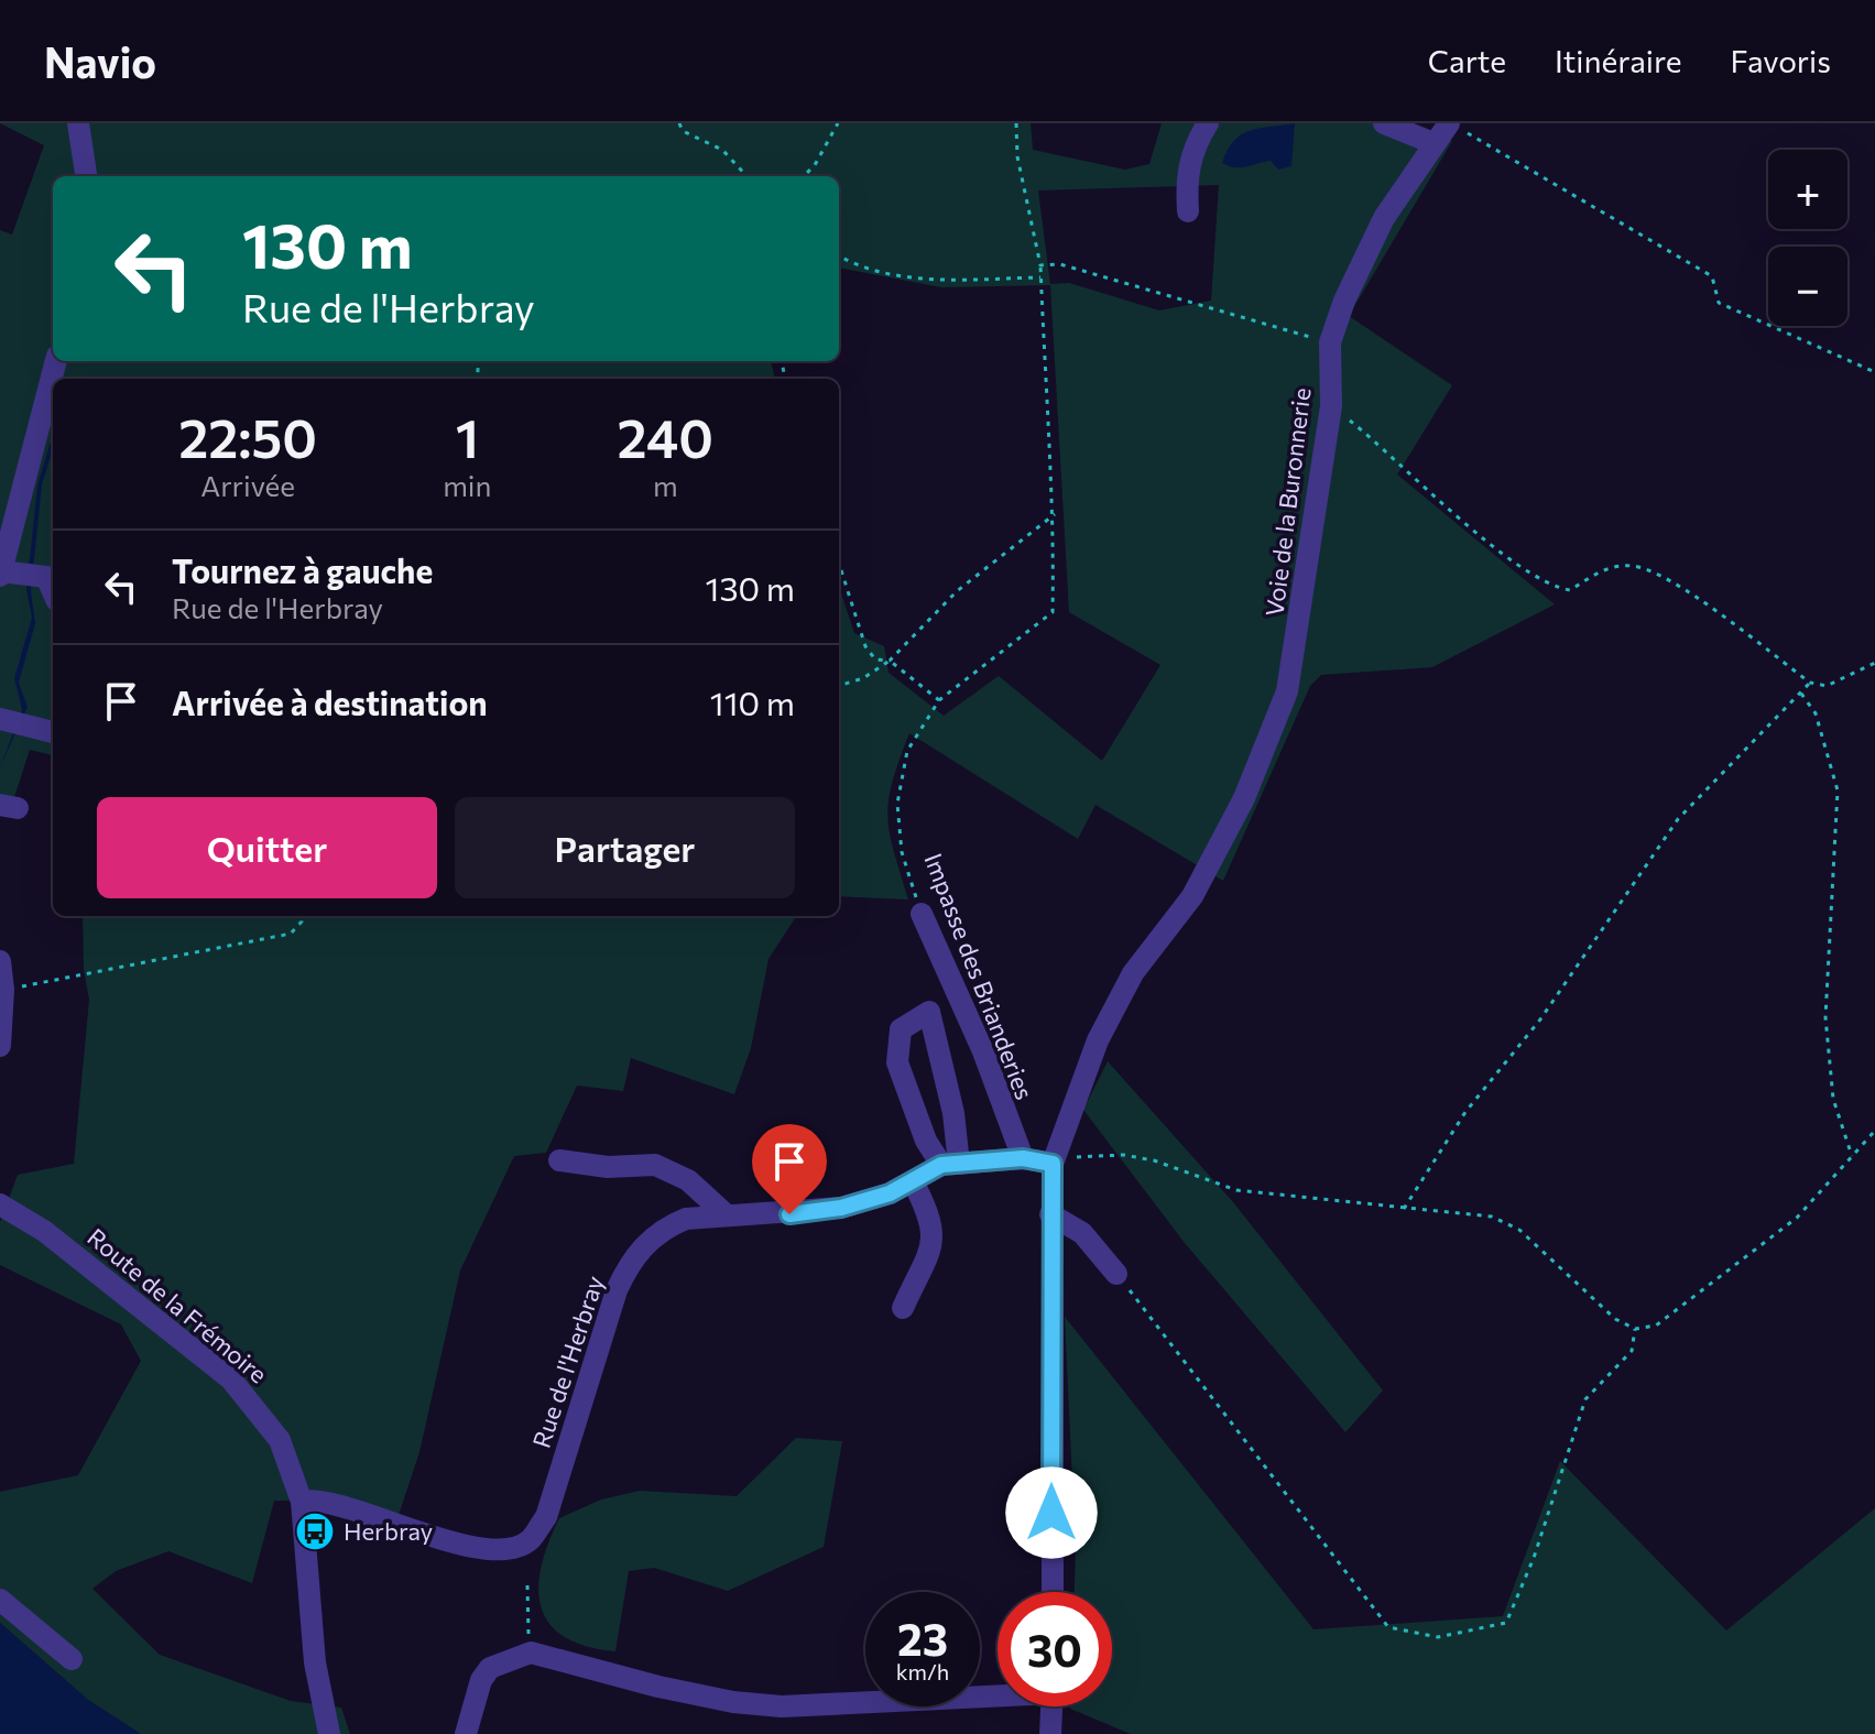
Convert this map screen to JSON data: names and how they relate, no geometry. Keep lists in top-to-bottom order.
{
  "streets": {
    "street": [
      "Voie de la Buronnerie",
      "Impasse des Brianderies",
      "Route de la Frémoire",
      "Rue de l'Herbray"
    ]
  },
  "crossings": [
    ["Voie de la Buronnerie", "Rue de l'Herbray"],
    ["Impasse des Brianderies", "Rue de l'Herbray"],
    ["Route de la Frémoire", "Rue de l'Herbray"]
  ],
  "places": {
    "bus stop": ["Herbray"]
  },
  "page": {
    "header": "Navio",
    "nav": ["Carte", "Itinéraire", "Favoris"],
    "map_buttons": ["+", "−"],
    "turn": ["130 m", "Rue de l'Herbray"],
    "eta": [
      "22:50",
      "Arrivée",
      "1",
      "min",
      "240",
      "m"
    ],
    "list": [
      {
        "name": "Tournez à gauche",
        "note": "Rue de l'Herbray",
        "value": "130 m"
      },
      {
        "name": "Arrivée à destination",
        "value": "110 m"
      }
    ],
    "buttons": ["Quitter", "Partager"],
    "speed": "23 km/h",
    "limit": "30"
  }
}
